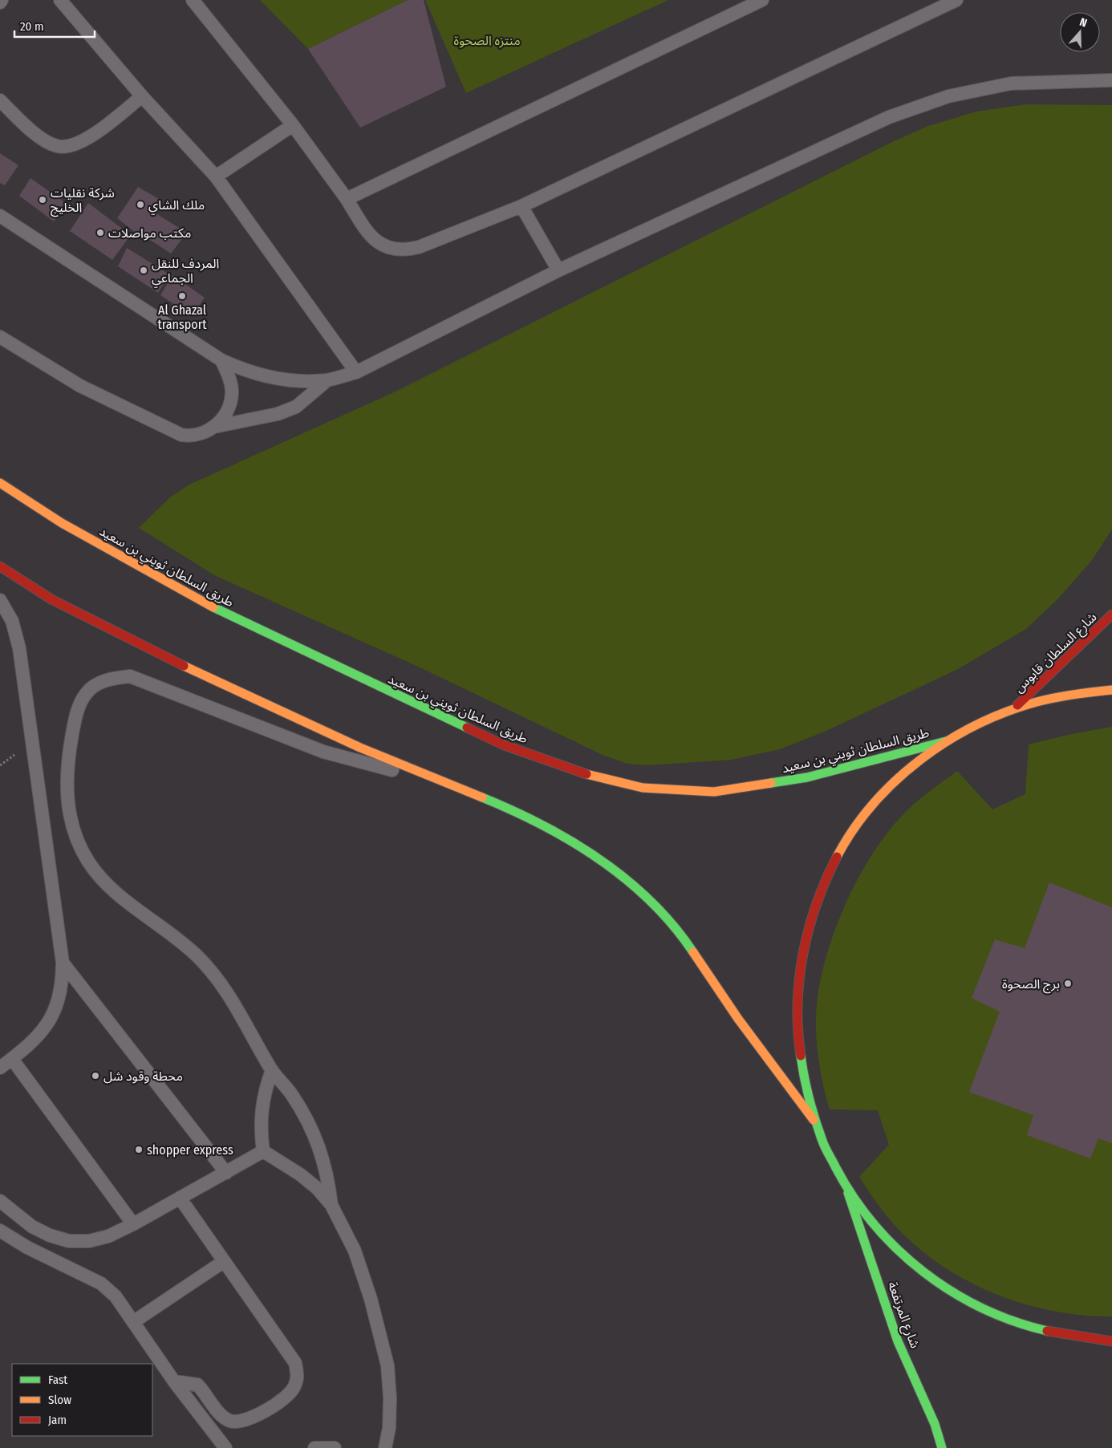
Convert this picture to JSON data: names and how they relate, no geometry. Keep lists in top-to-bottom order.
{
  "streets": {
    "main road": ["طريق السلطان ثويني بن سعيد", "شارع السلطان قابوس", "شارع المرتفعة"]
  },
  "parks": ["منتزه الصحوة"],
  "places": [
    "شركة نقليات الخليج",
    "ملك الشاي",
    "مكتب مواصلات",
    "المردف للنقل الجماعي",
    "Al Ghazal transport",
    "برج الصحوة",
    "محطة وقود شل",
    "shopper express"
  ],
  "legend": ["Fast", "Slow", "Jam"],
  "scale_bar": "20 m",
  "north": "top"
}
